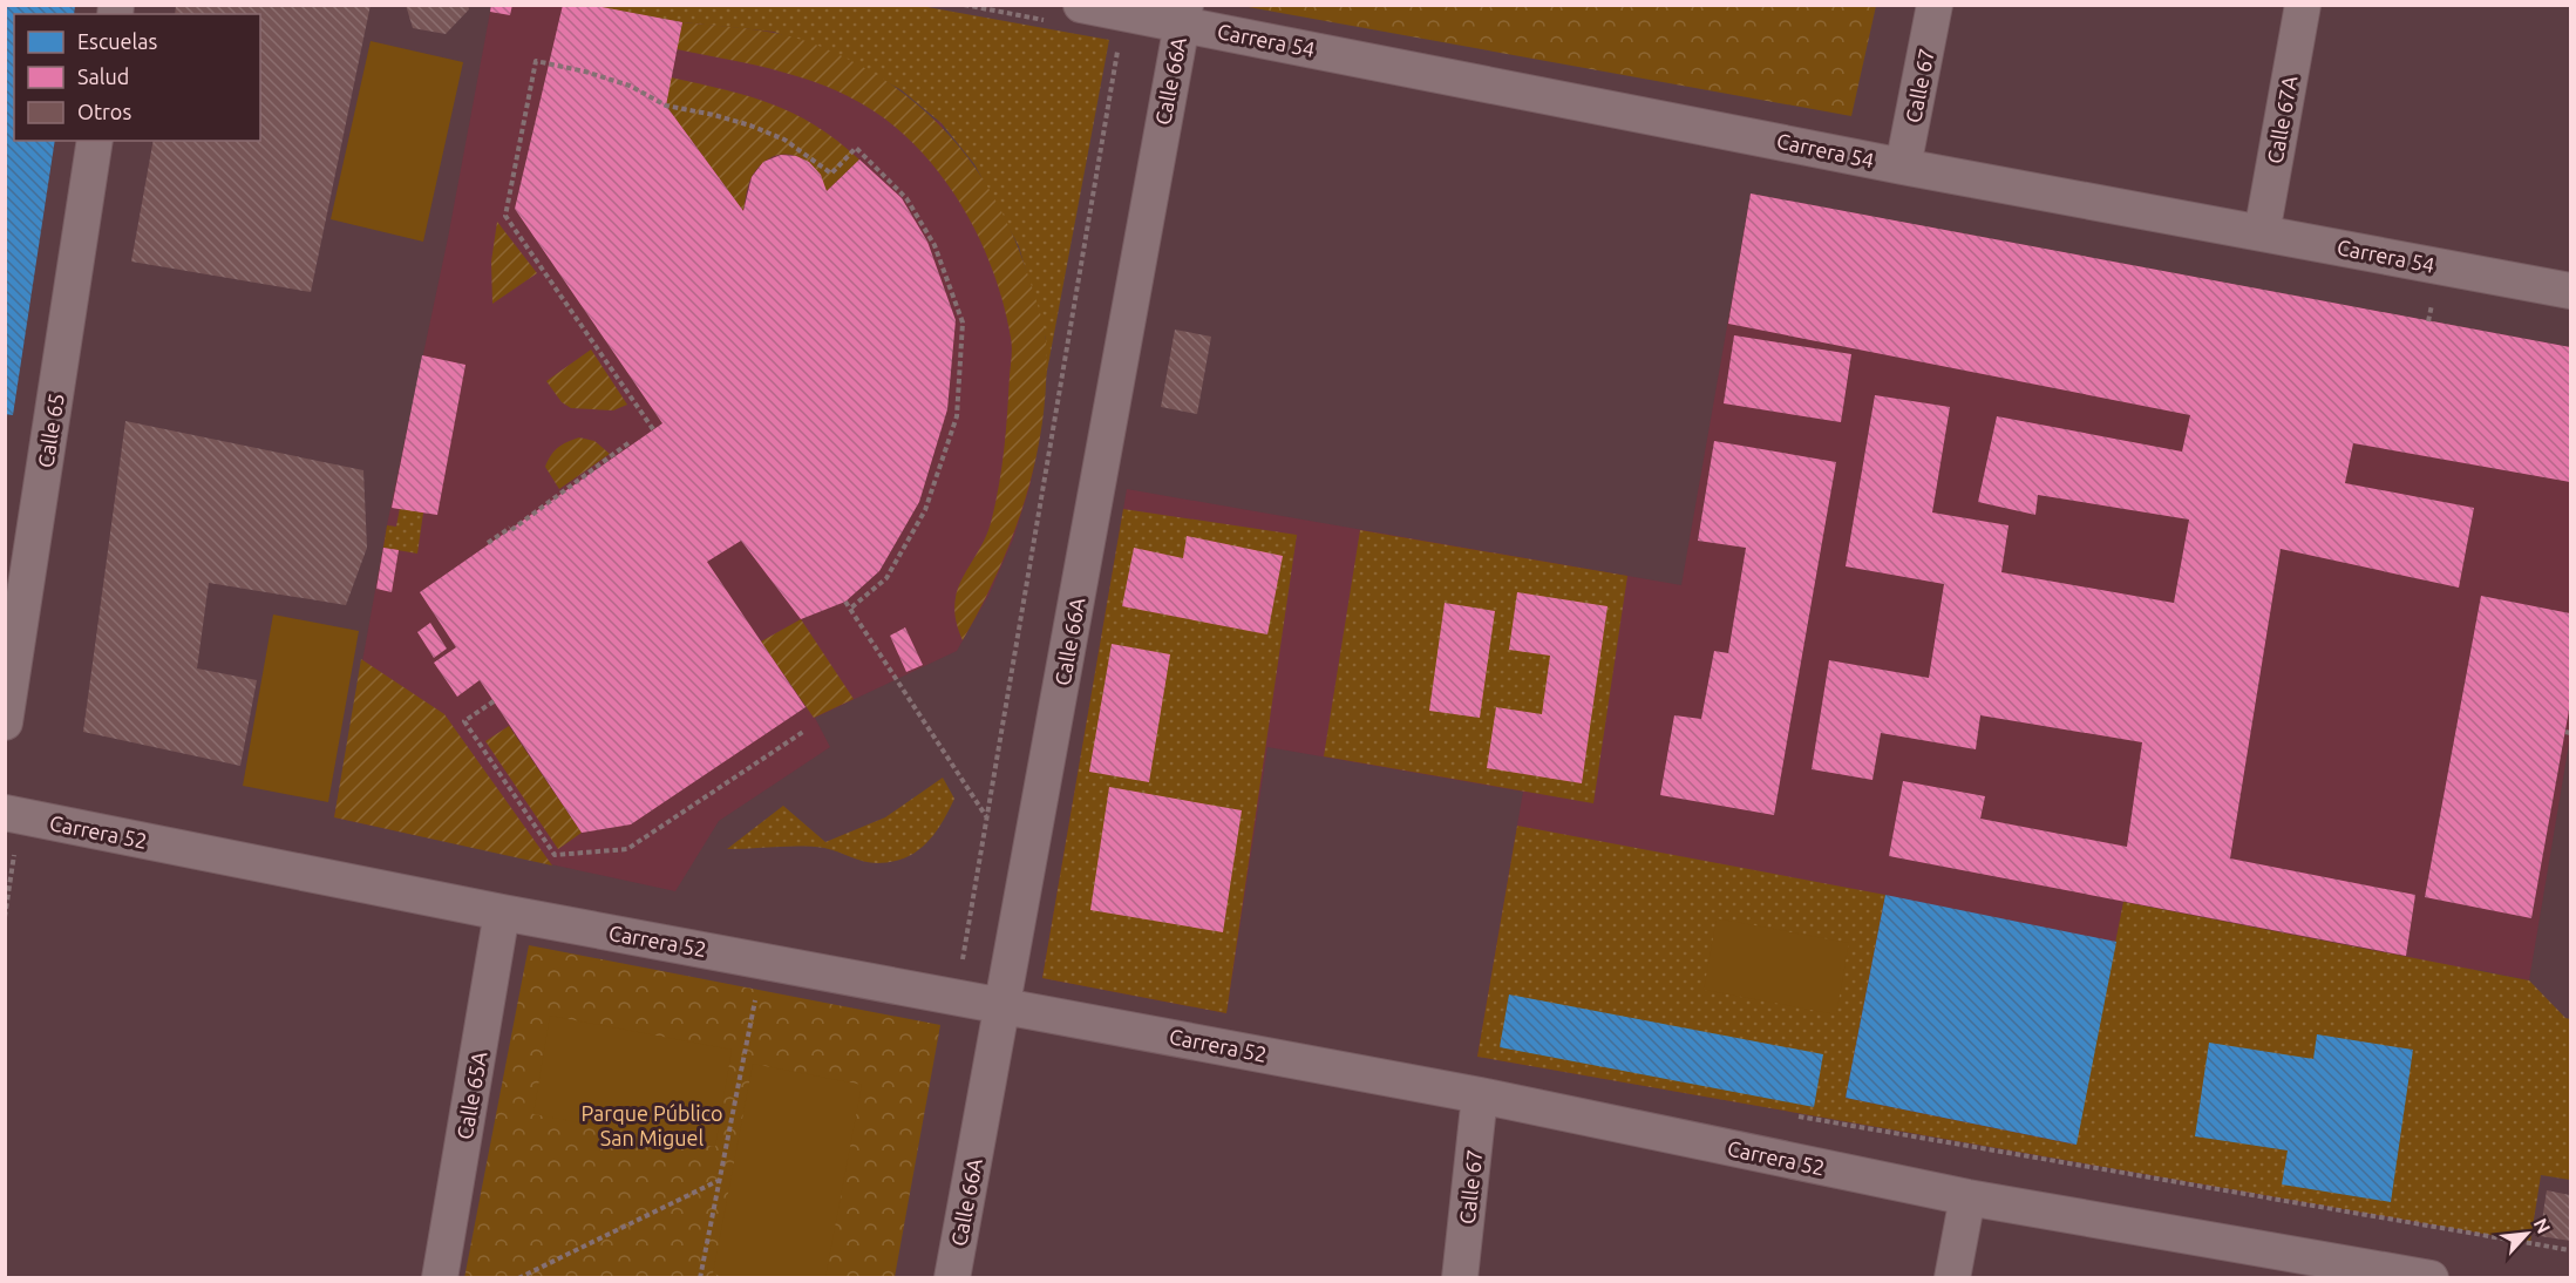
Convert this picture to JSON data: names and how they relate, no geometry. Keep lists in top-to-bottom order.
{
  "streets": {
    "street": [
      "Carrera 54",
      "Calle 66A",
      "Calle 67",
      "Calle 67A",
      "Calle 65",
      "Carrera 52",
      "Calle 65A"
    ]
  },
  "crossings": [
    ["Carrera 54", "Calle 66A"],
    ["Carrera 54", "Calle 67"],
    ["Carrera 54", "Calle 67A"],
    ["Calle 66A", "Carrera 52"],
    ["Calle 67", "Carrera 52"],
    ["Carrera 52", "Calle 65A"]
  ],
  "parks": ["Parque Público San Miguel"],
  "legend": ["Escuelas", "Salud", "Otros"],
  "north": "top right"
}
